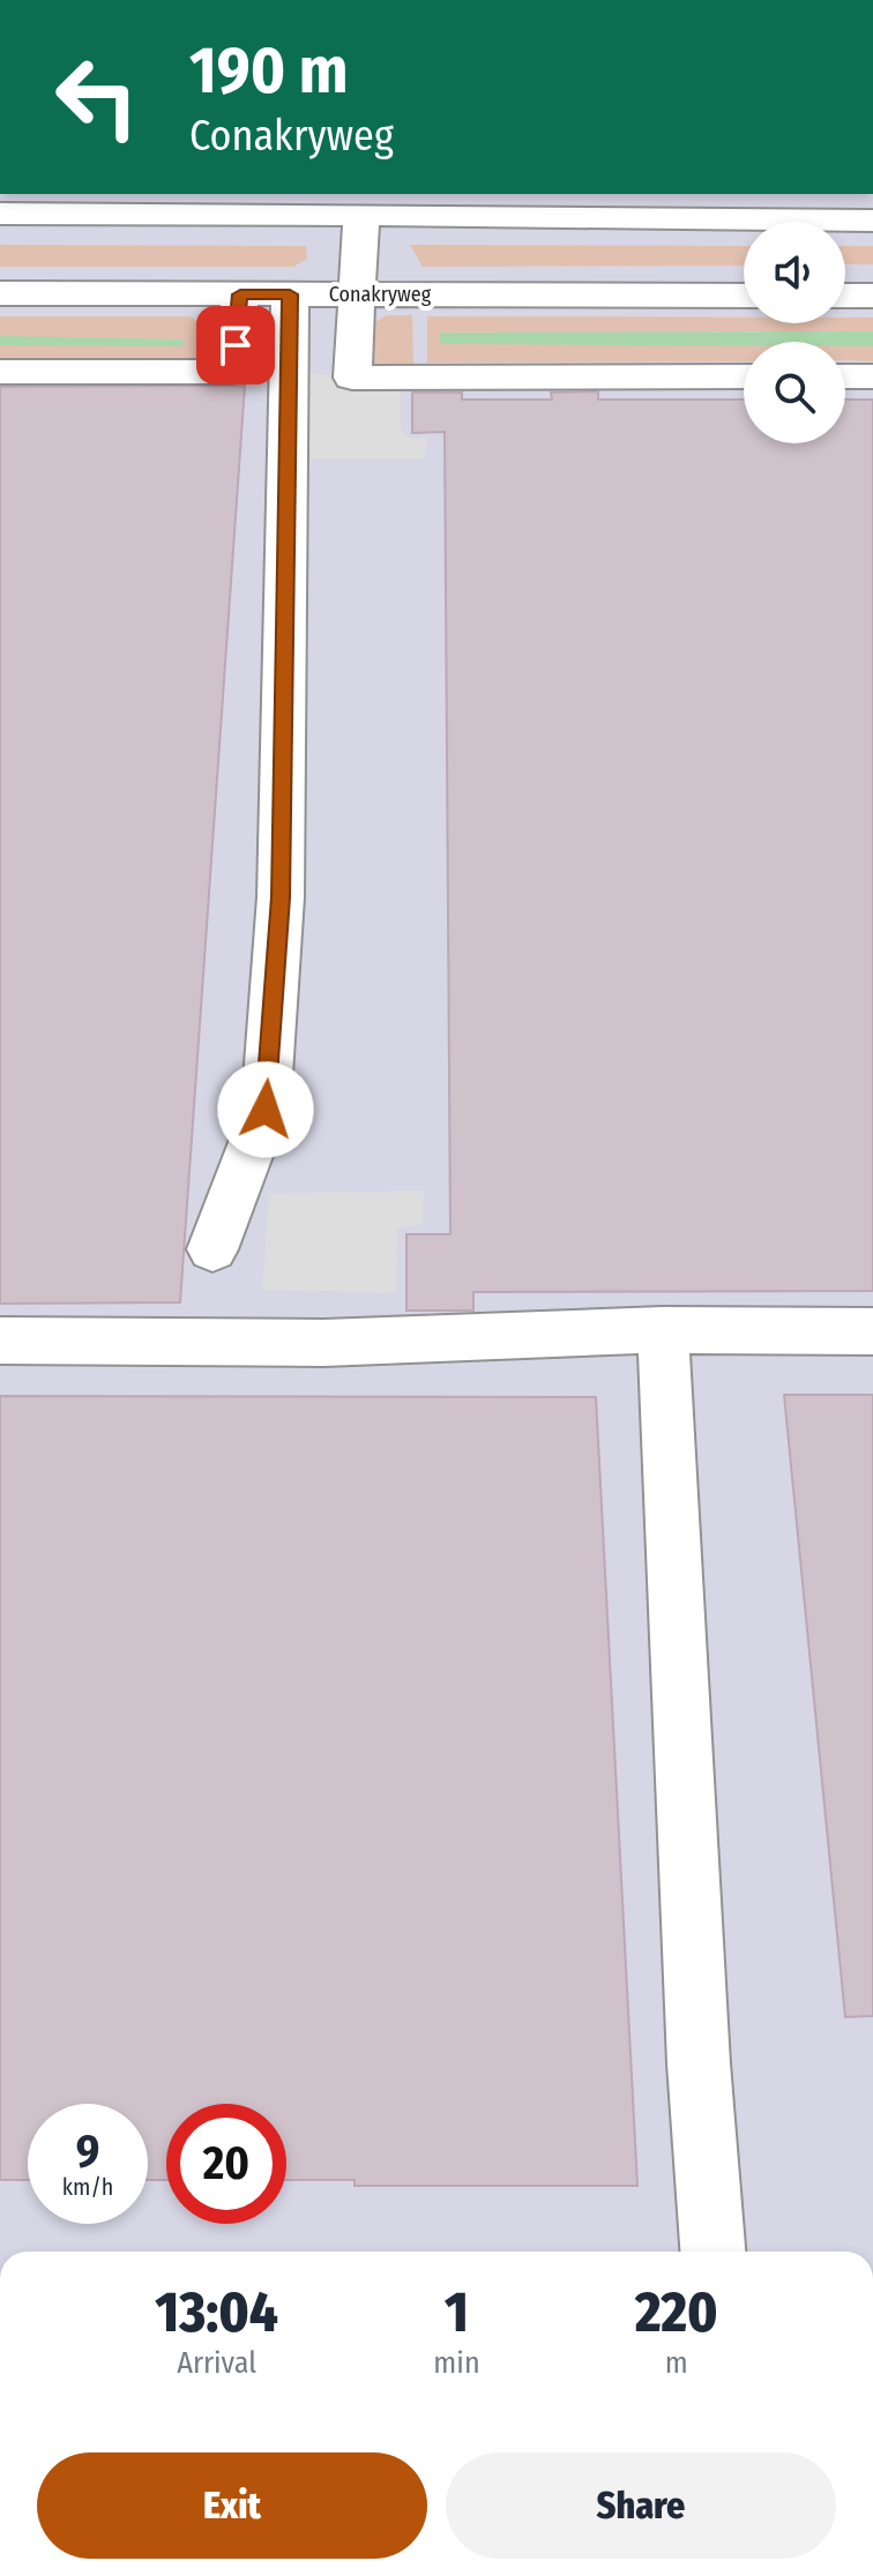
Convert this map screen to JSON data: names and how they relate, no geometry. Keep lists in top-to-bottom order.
{
  "streets": {
    "street": ["Conakryweg"]
  },
  "page": {
    "turn": ["190 m", "Conakryweg"],
    "speed": "9 km/h",
    "limit": "20",
    "eta": [
      "13:04",
      "Arrival",
      "1",
      "min",
      "220",
      "m"
    ],
    "buttons": ["Exit", "Share"]
  }
}
